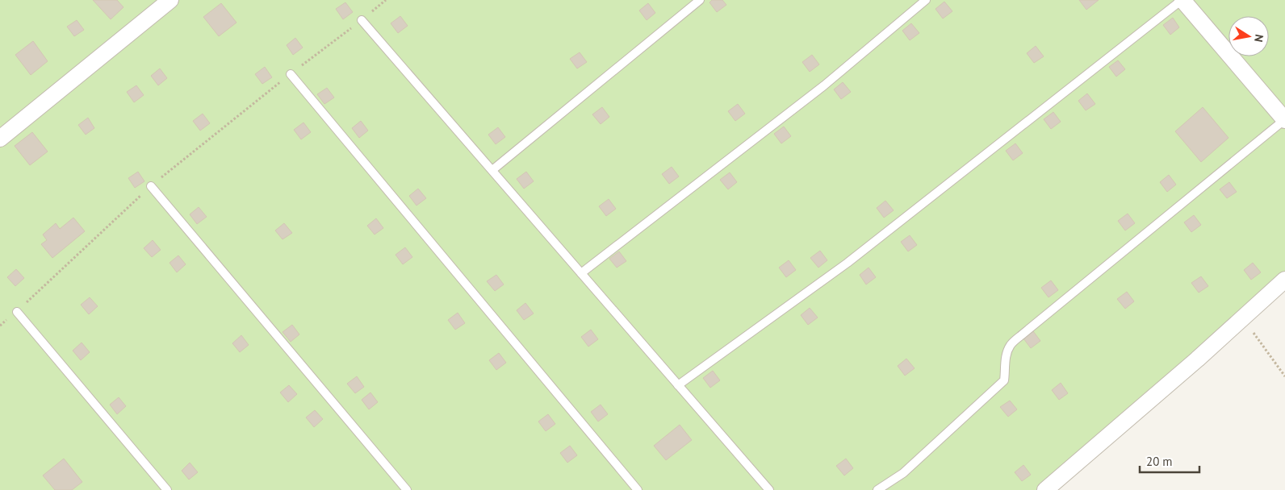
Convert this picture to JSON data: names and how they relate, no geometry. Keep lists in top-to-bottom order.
{
  "scale_bar": "20 m",
  "north": "right"
}
